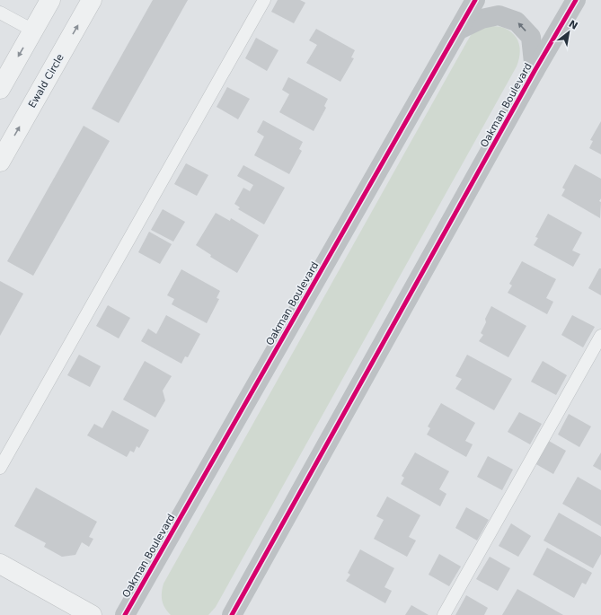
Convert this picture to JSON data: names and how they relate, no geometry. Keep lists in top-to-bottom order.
{
  "streets": {
    "street": ["Ewald Circle", "Oakman Boulevard"]
  },
  "north": "top right"
}
